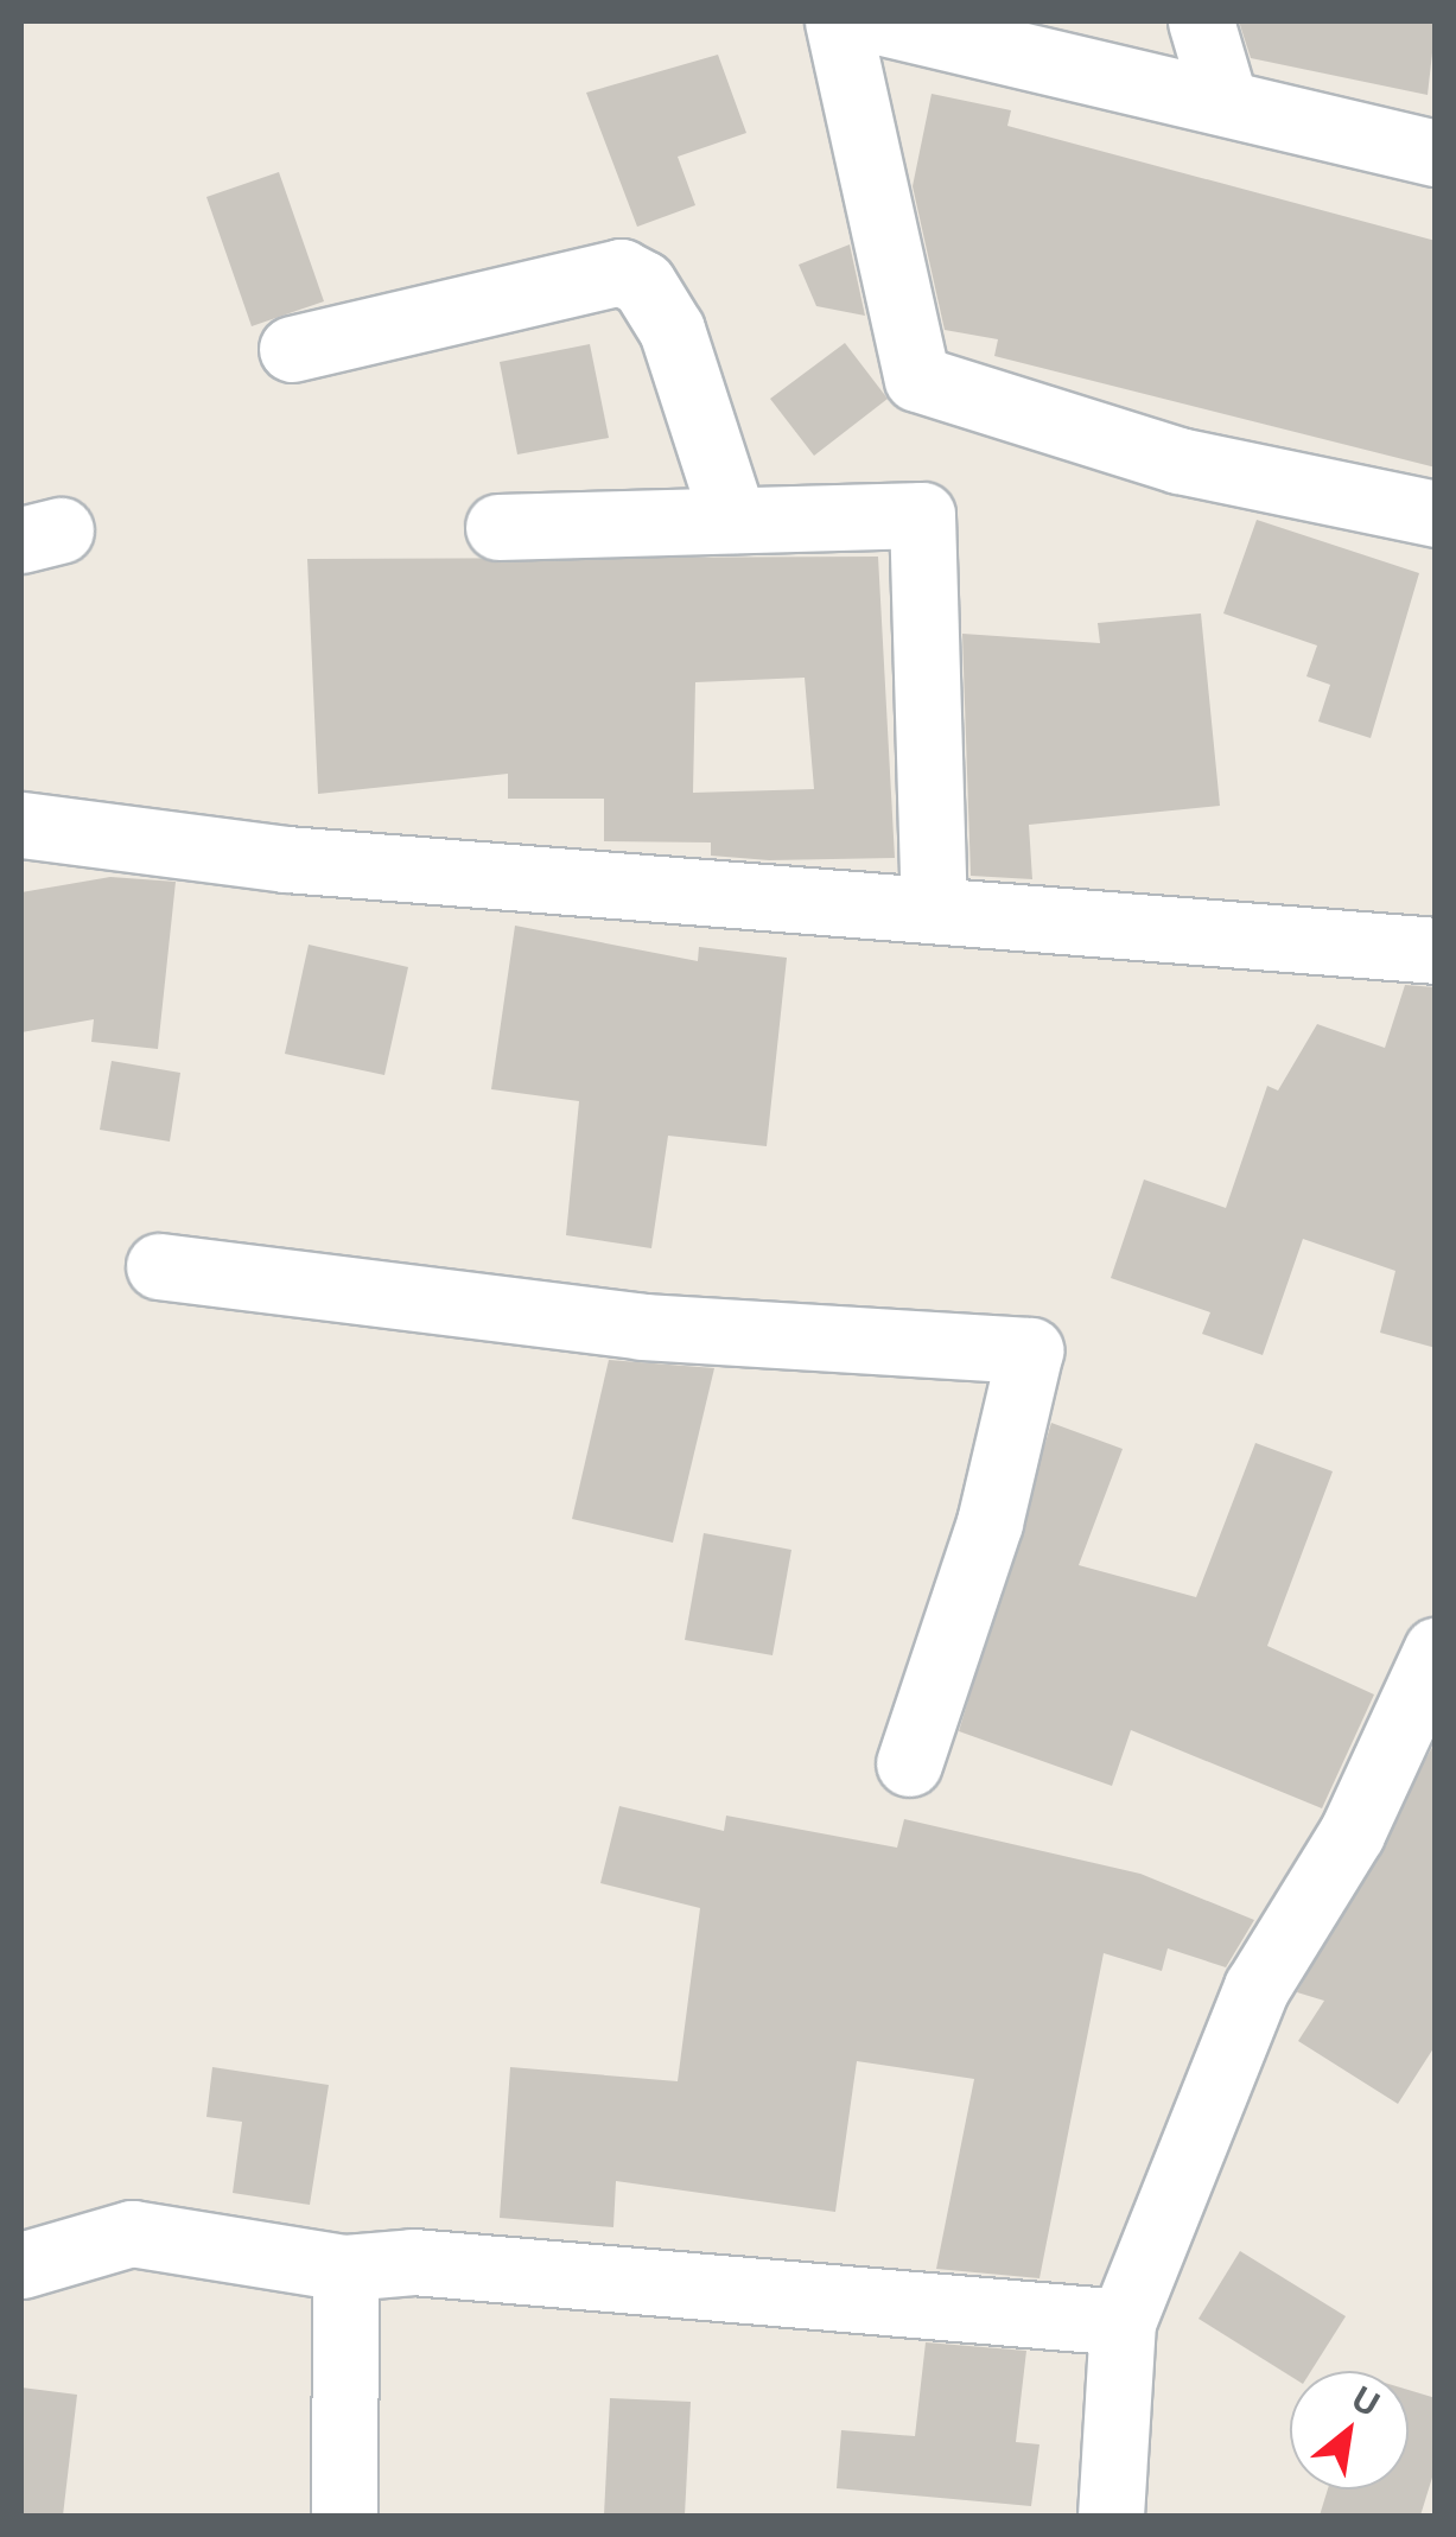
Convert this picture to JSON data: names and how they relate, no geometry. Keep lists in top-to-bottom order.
{
  "north": "top right"
}
